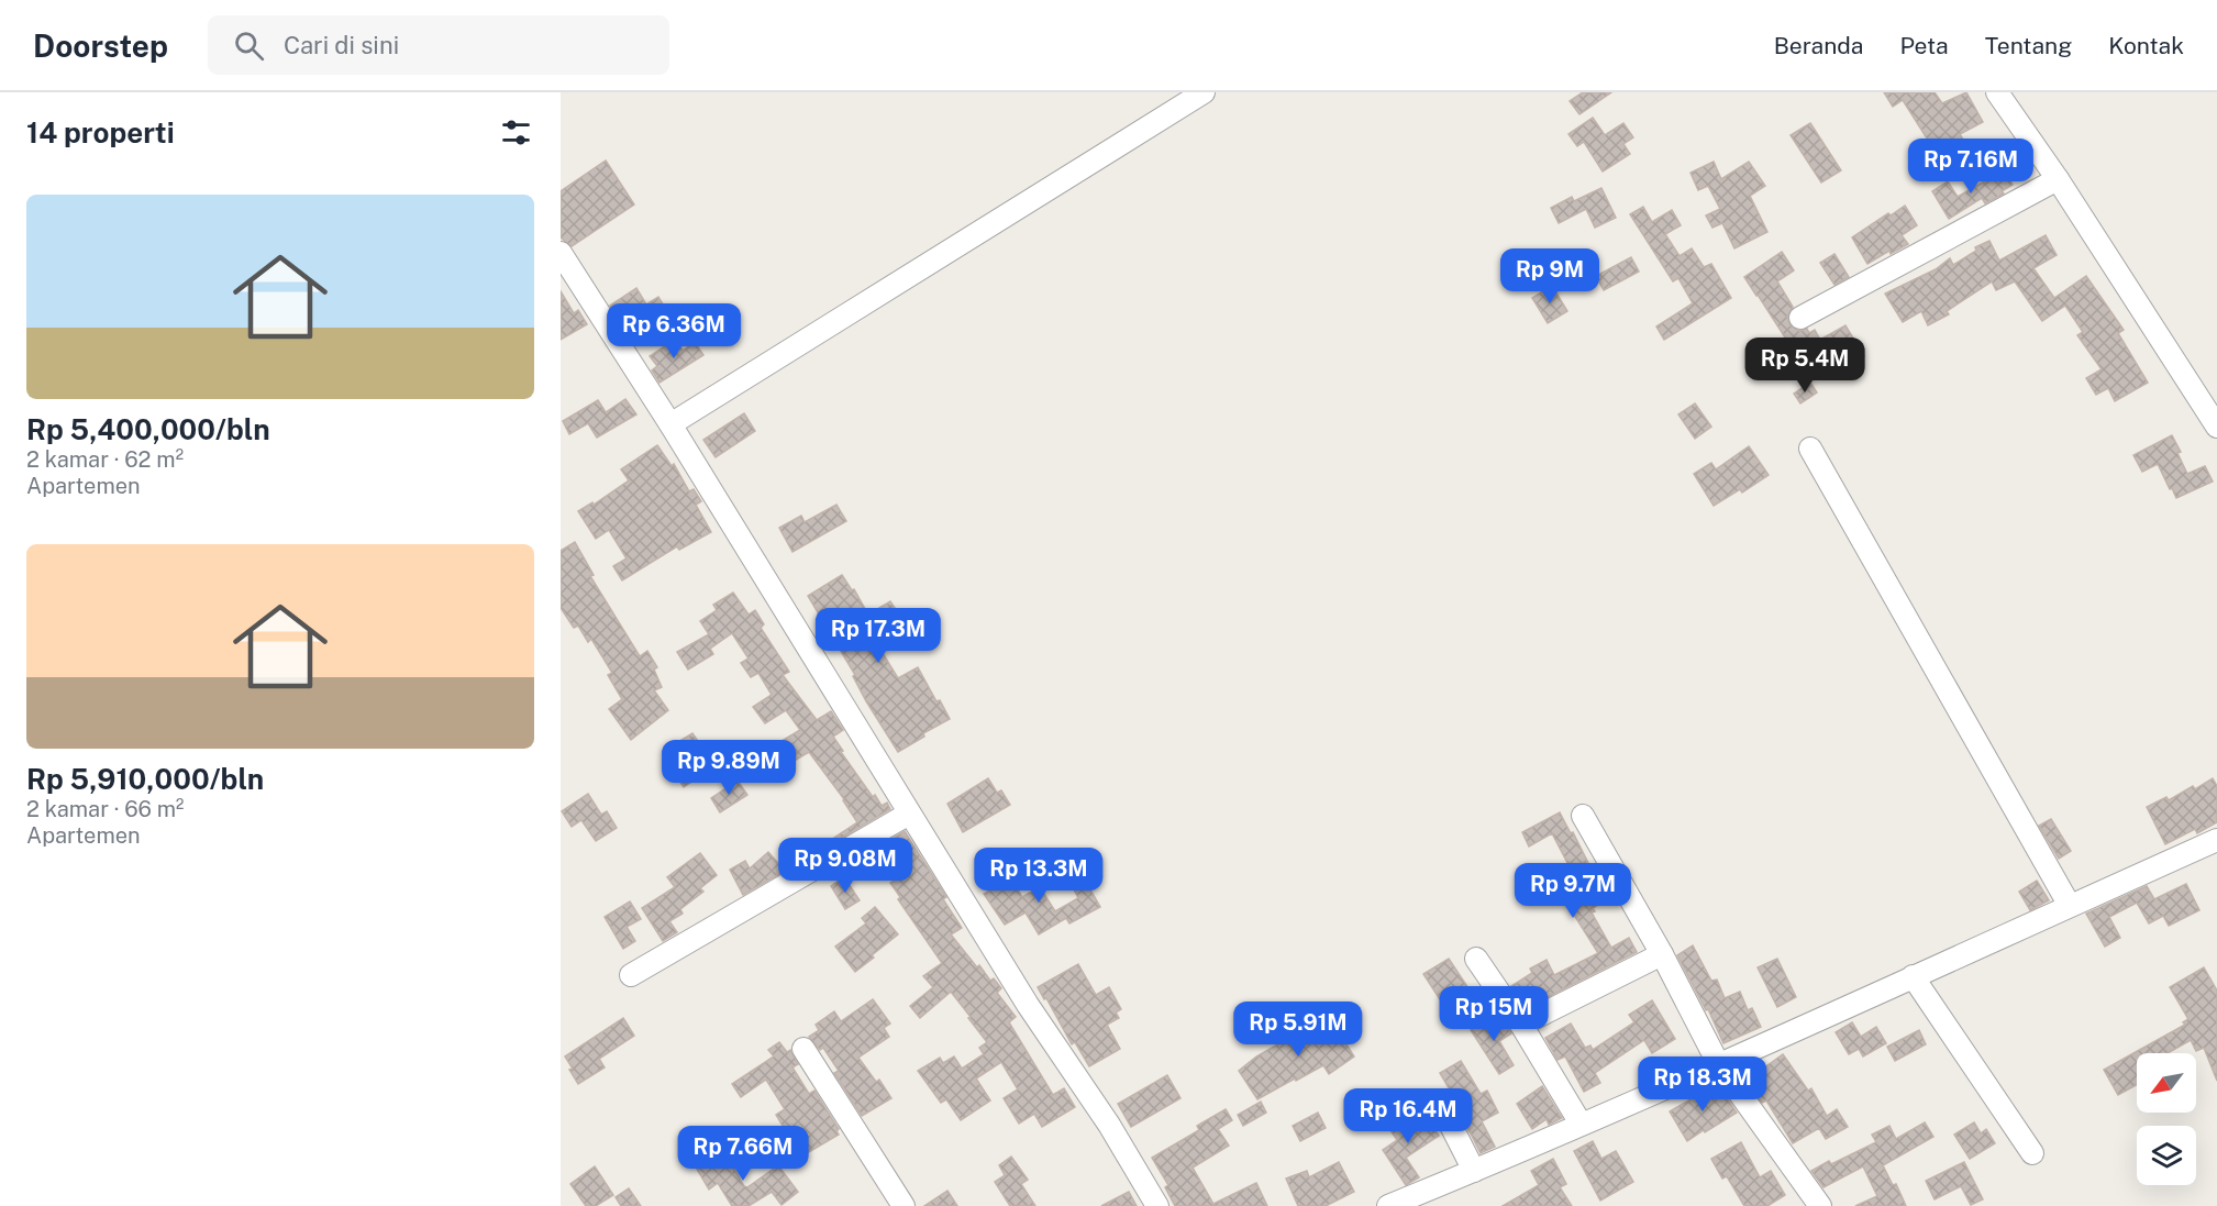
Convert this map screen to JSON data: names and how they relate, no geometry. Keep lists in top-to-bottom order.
{
  "north": "bottom left",
  "page": {
    "header": "Doorstep",
    "search": "Cari di sini",
    "nav": [
      "Beranda",
      "Peta",
      "Tentang",
      "Kontak"
    ],
    "heading": "14 properti",
    "price": [
      "Rp 7.16M",
      "Rp 9M",
      "Rp 6.36M",
      "Rp 5.4M",
      "Rp 17.3M",
      "Rp 9.89M",
      "Rp 9.08M",
      "Rp 13.3M",
      "Rp 9.7M",
      "Rp 15M",
      "Rp 5.91M",
      "Rp 18.3M",
      "Rp 16.4M",
      "Rp 7.66M"
    ],
    "list": [
      {
        "name": "Rp 5,400,000/bln",
        "note": "2 kamar · 62 m² · Apartemen"
      },
      {
        "name": "Rp 5,910,000/bln",
        "note": "2 kamar · 66 m² · Apartemen"
      }
    ]
  }
}
